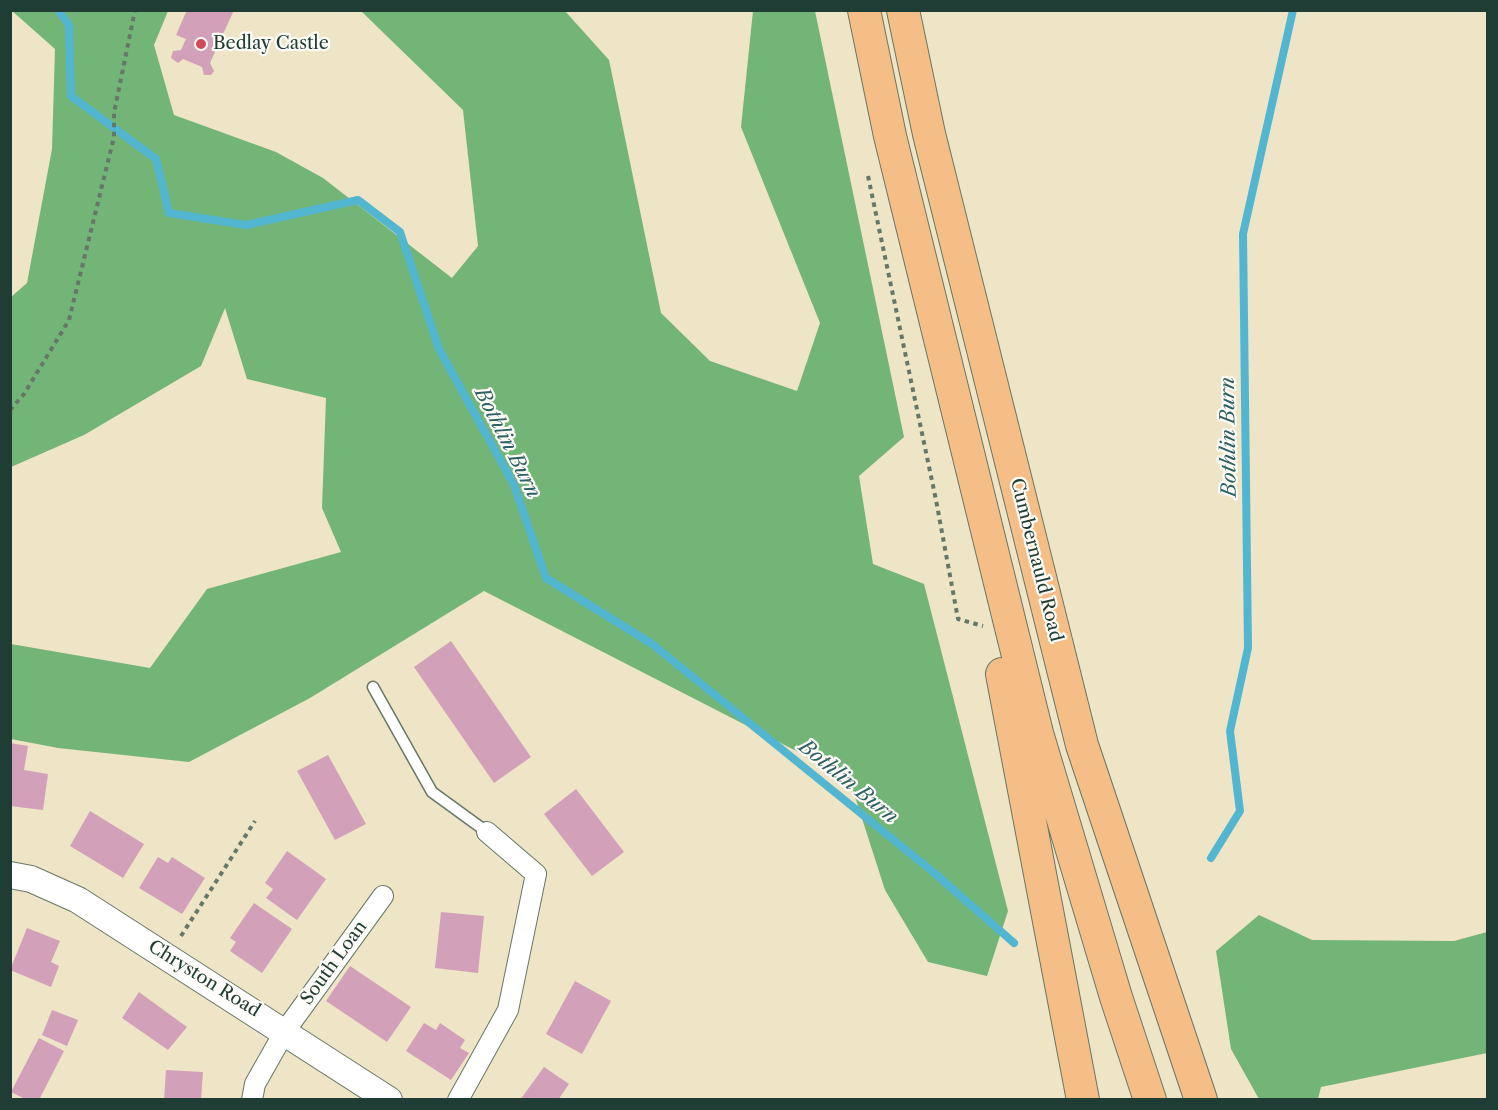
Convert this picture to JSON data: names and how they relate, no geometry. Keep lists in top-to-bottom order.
{
  "streets": {
    "main road": ["Cumbernauld Road"],
    "street": ["South Loan", "Chryston Road"]
  },
  "crossings": [
    ["South Loan", "Chryston Road"]
  ],
  "water": ["Bothlin Burn"],
  "places": ["Bedlay Castle"]
}
